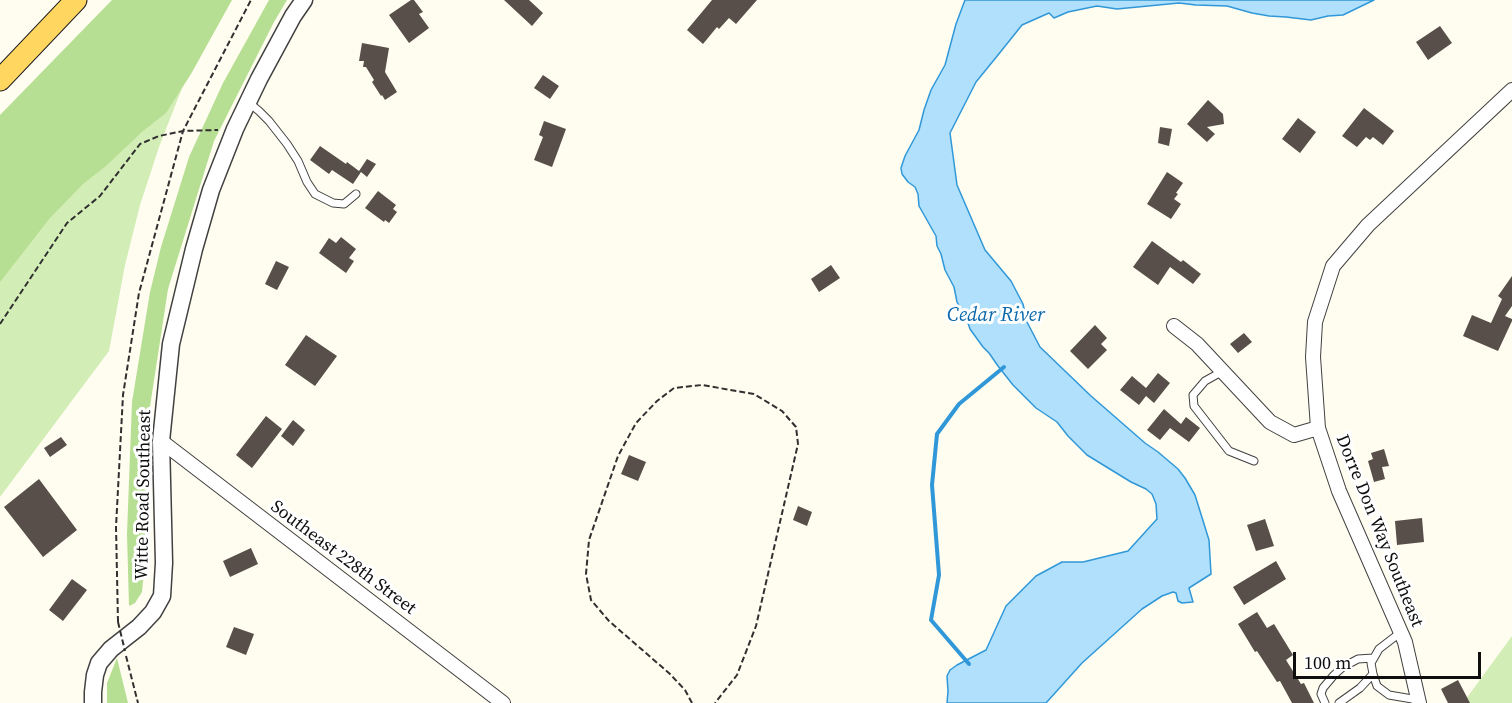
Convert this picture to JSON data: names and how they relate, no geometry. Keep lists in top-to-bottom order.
{
  "streets": {
    "street": ["Witte Road Southeast", "Dorre Don Way Southeast", "Southeast 228th Street"]
  },
  "crossings": [
    ["Witte Road Southeast", "Southeast 228th Street"]
  ],
  "water": ["Cedar River"],
  "scale_bar": "100 m"
}
